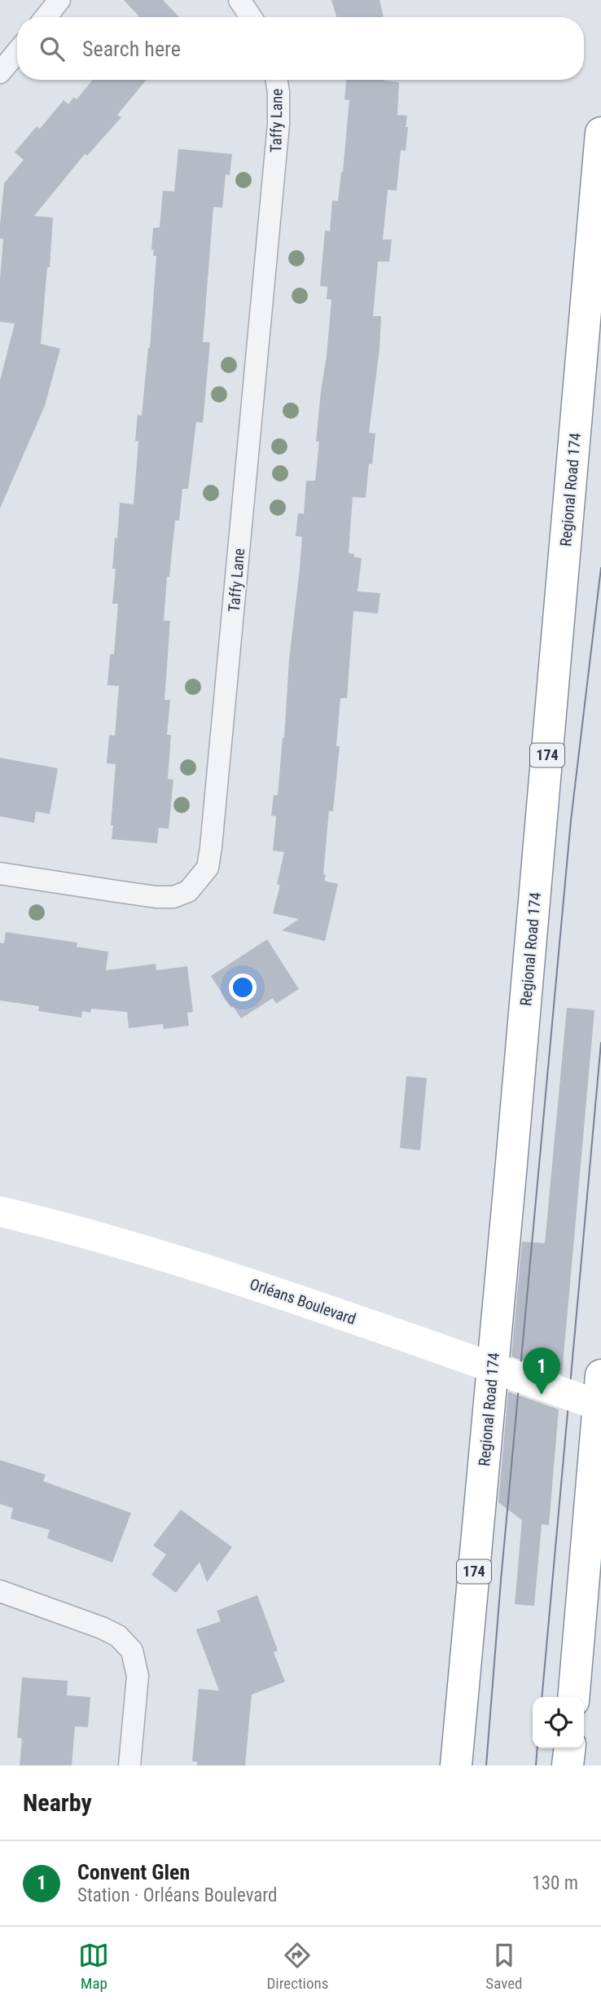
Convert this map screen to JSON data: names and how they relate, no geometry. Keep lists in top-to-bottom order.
{
  "streets": {
    "highway": ["Regional Road 174", "174"],
    "main road": ["Orléans Boulevard"],
    "street": ["Taffy Lane"]
  },
  "page": {
    "search": "Search here",
    "pins": "1",
    "heading": "Nearby",
    "list": [
      {
        "mark": "1",
        "name": "Convent Glen",
        "note": "Station · Orléans Boulevard",
        "value": "130 m"
      }
    ],
    "nav": ["Map", "Directions", "Saved"]
  }
}
